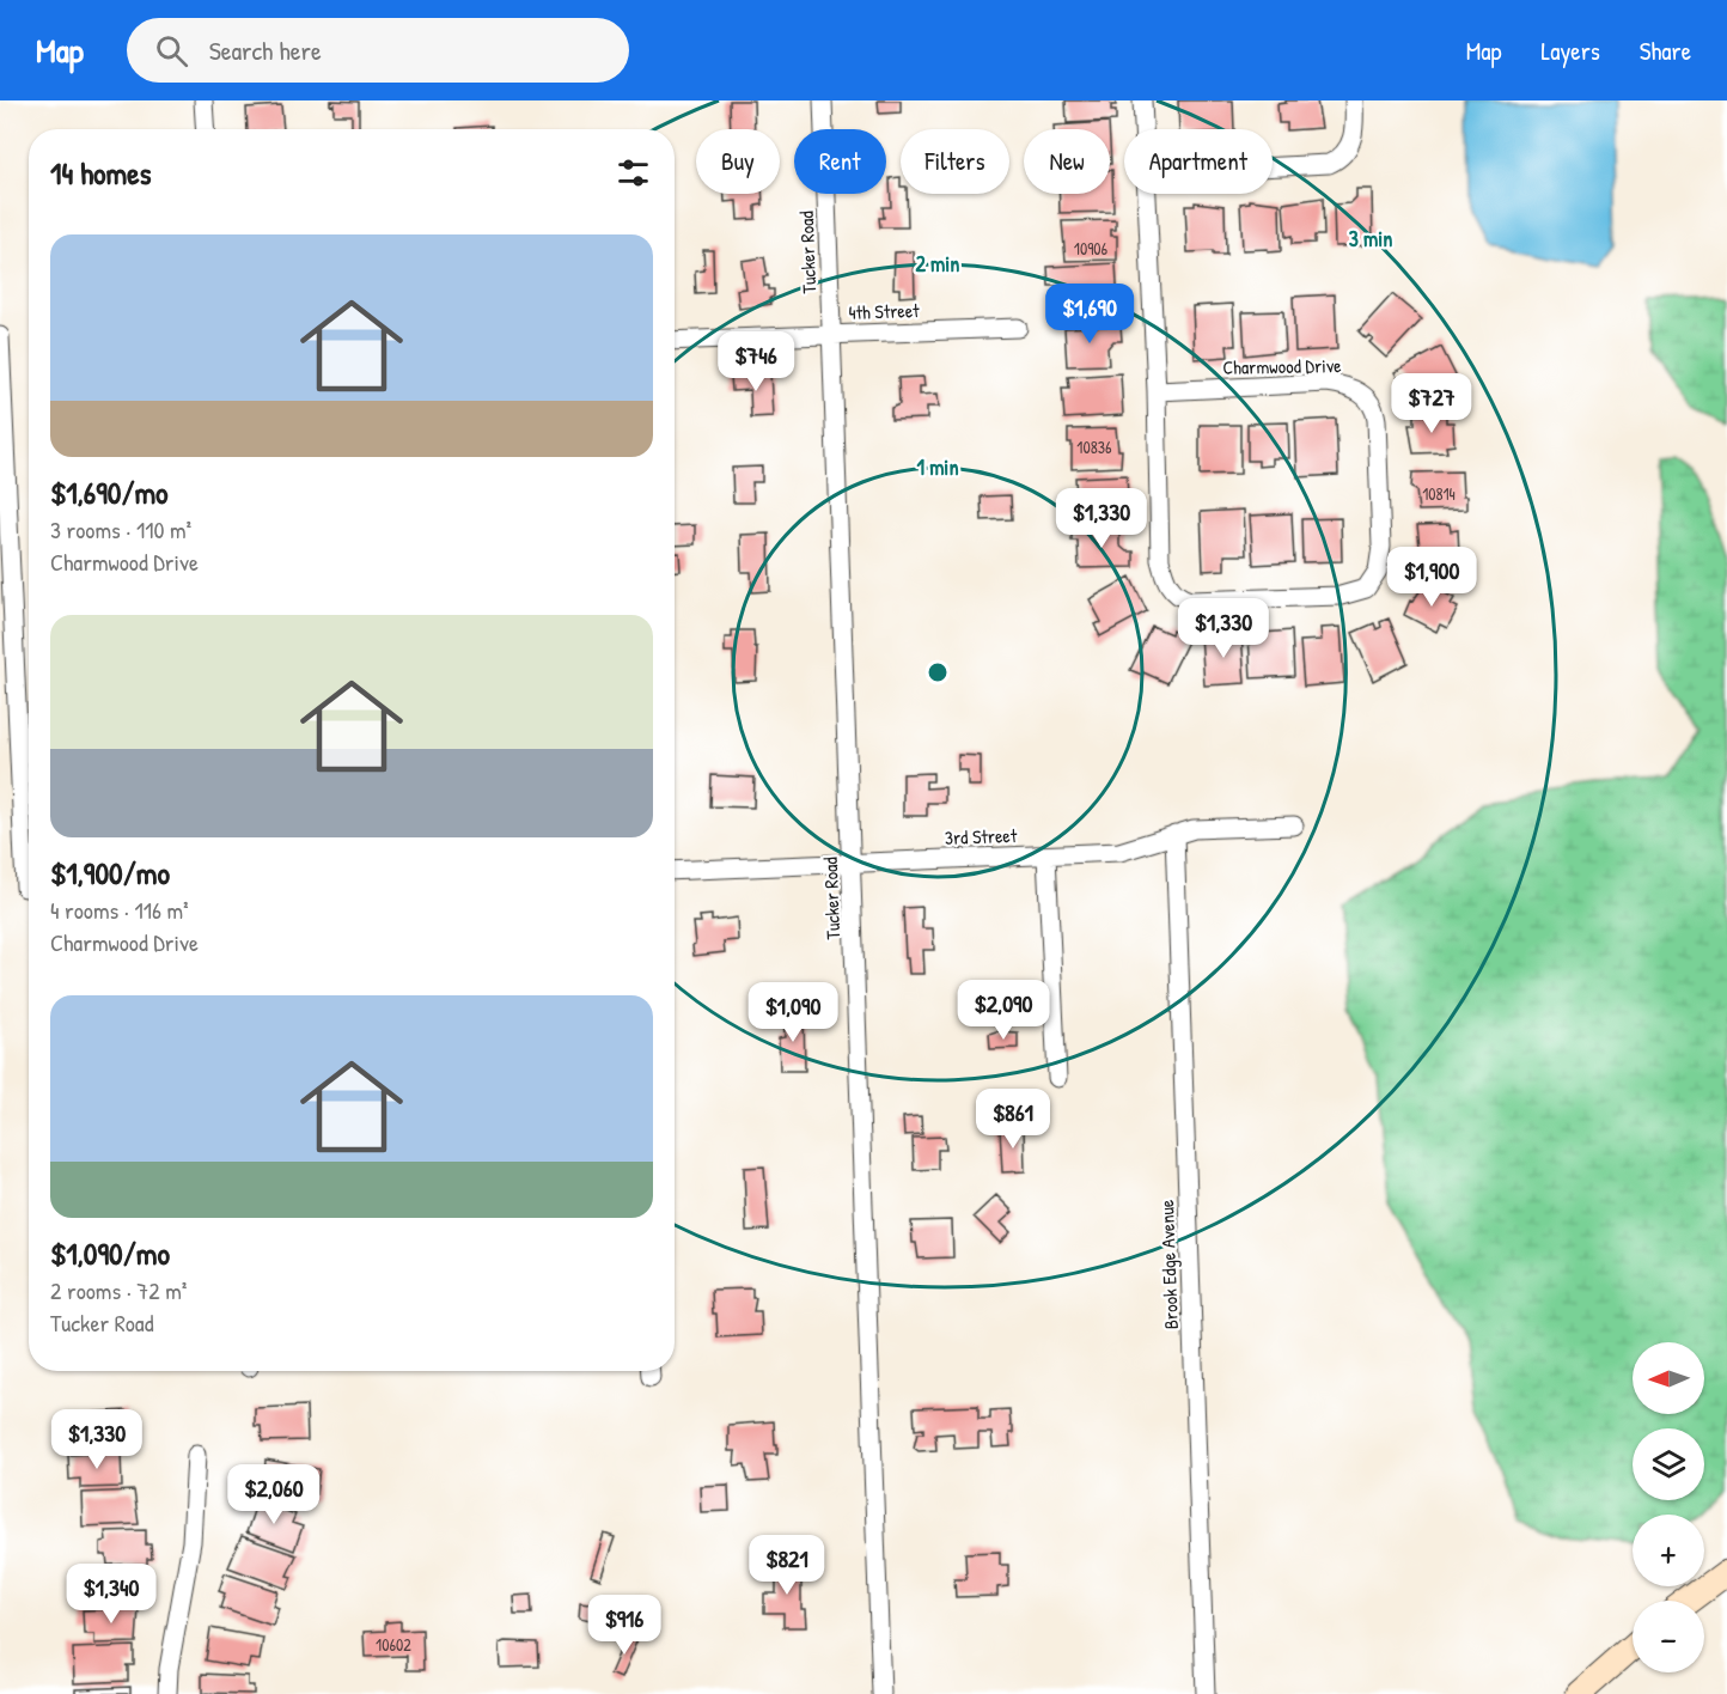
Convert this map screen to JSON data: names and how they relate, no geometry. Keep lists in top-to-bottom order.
{
  "streets": {
    "street": [
      "Tucker Road",
      "4th Street",
      "Charmwood Drive",
      "3rd Street",
      "Brook Edge Avenue"
    ]
  },
  "crossings": [
    ["Tucker Road", "4th Street"],
    ["Tucker Road", "3rd Street"],
    ["3rd Street", "Brook Edge Avenue"]
  ],
  "house_numbers": [
    "10906",
    "10836",
    "10814",
    "10602"
  ],
  "north": "left",
  "page": {
    "header": "Map",
    "search": "Search here",
    "nav": ["Map", "Layers", "Share"],
    "chip": [
      "Buy",
      "Rent",
      "Filters",
      "New",
      "Apartment"
    ],
    "heading": "14 homes",
    "list": [
      {
        "name": "$1,690/mo",
        "note": "3 rooms · 110 m² · Charmwood Drive"
      },
      {
        "name": "$1,900/mo",
        "note": "4 rooms · 116 m² · Charmwood Drive"
      },
      {
        "name": "$1,090/mo",
        "note": "2 rooms · 72 m² · Tucker Road"
      }
    ],
    "price": [
      "$1,690",
      "$746",
      "$727",
      "$1,330",
      "$1,900",
      "$1,330",
      "$2,090",
      "$1,090",
      "$861",
      "$1,330",
      "$2,060",
      "$821",
      "$1,340",
      "$916"
    ],
    "map_buttons": ["+", "−"]
  },
  "rings": ["3 min", "2 min", "1 min"]
}
